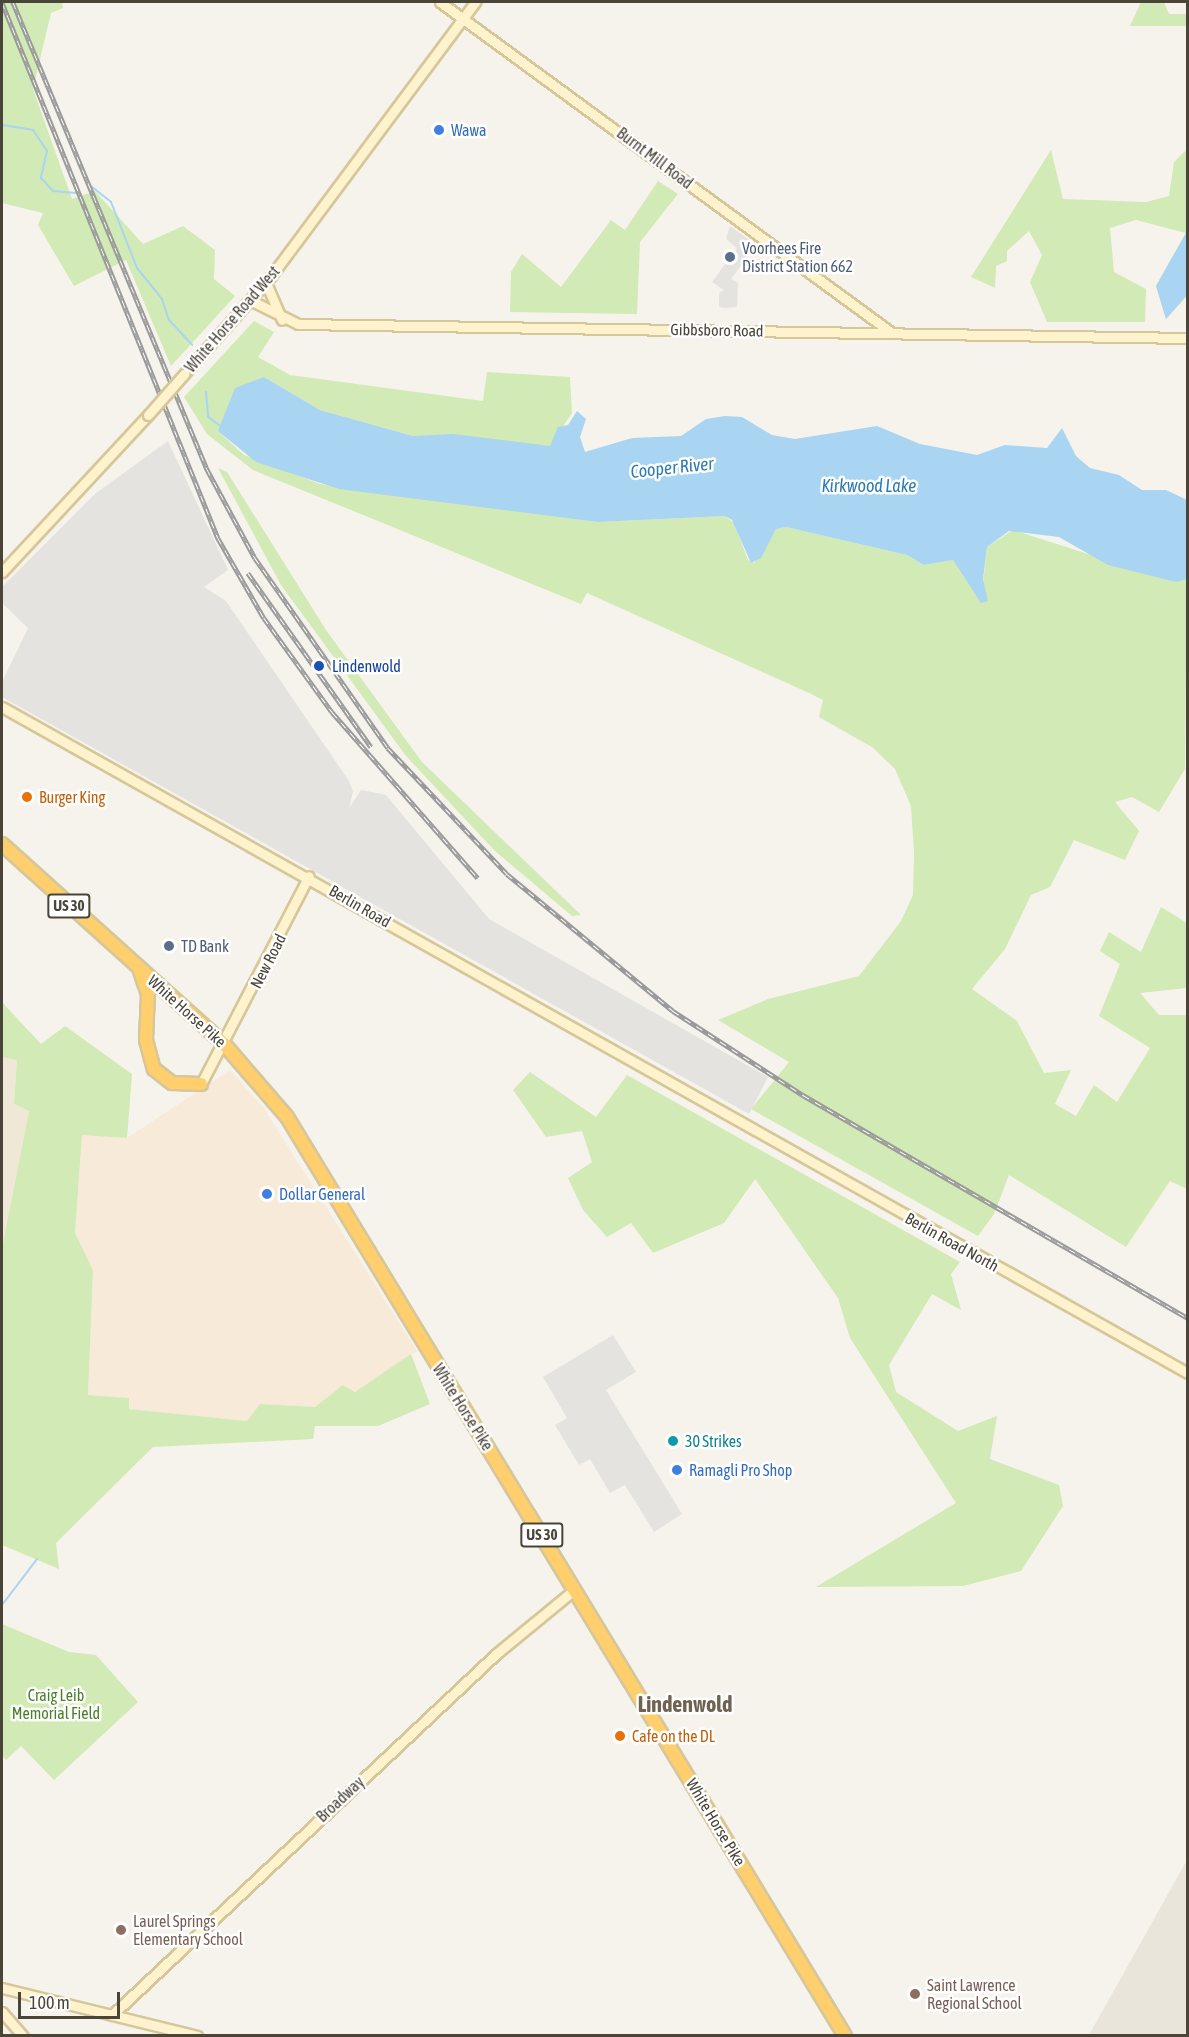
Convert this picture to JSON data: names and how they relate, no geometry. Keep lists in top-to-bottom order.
{
  "streets": {
    "highway": ["US 30", "White Horse Pike"],
    "street": [
      "Burnt Mill Road",
      "White Horse Road West",
      "Gibbsboro Road",
      "Berlin Road",
      "New Road",
      "Berlin Road North",
      "Broadway"
    ]
  },
  "crossings": [
    ["Burnt Mill Road", "White Horse Road West"],
    ["Burnt Mill Road", "Gibbsboro Road"],
    ["Berlin Road", "New Road"],
    ["Berlin Road", "Berlin Road North"],
    ["New Road", "White Horse Pike"],
    ["White Horse Pike", "Broadway"]
  ],
  "districts": ["Lindenwold"],
  "water": ["Cooper River", "Kirkwood Lake"],
  "parks": ["Craig Leib Memorial Field"],
  "places": [
    "Wawa",
    "Voorhees Fire District Station 662",
    "Lindenwold",
    "Burger King",
    "TD Bank",
    "Dollar General",
    "30 Strikes",
    "Ramagli Pro Shop",
    "Cafe on the DL",
    "Laurel Springs Elementary School",
    "Saint Lawrence Regional School"
  ],
  "scale_bar": "100 m"
}
